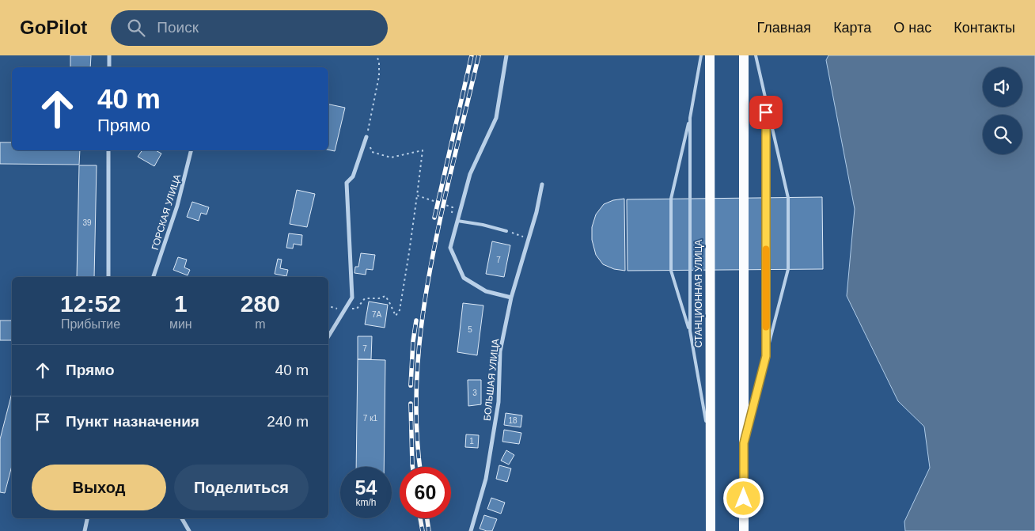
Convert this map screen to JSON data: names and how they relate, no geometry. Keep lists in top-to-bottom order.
{
  "streets": {
    "main road": ["СТАНЦИОННАЯ УЛИЦА"],
    "street": ["ГОРСКАЯ УЛИЦА", "БОЛЬШАЯ УЛИЦА"]
  },
  "house_numbers": [
    "39",
    "7",
    "7А",
    "5",
    "7",
    "3",
    "7 к1",
    "18",
    "1"
  ],
  "page": {
    "header": "GoPilot",
    "search": "Поиск",
    "nav": [
      "Главная",
      "Карта",
      "О нас",
      "Контакты"
    ],
    "turn": ["40 m", "Прямо"],
    "eta": [
      "12:52",
      "Прибытие",
      "1",
      "мин",
      "280",
      "m"
    ],
    "list": [
      {
        "name": "Прямо",
        "value": "40 m"
      },
      {
        "name": "Пункт назначения",
        "value": "240 m"
      }
    ],
    "buttons": ["Выход", "Поделиться"],
    "speed": "54 km/h",
    "limit": "60"
  }
}
